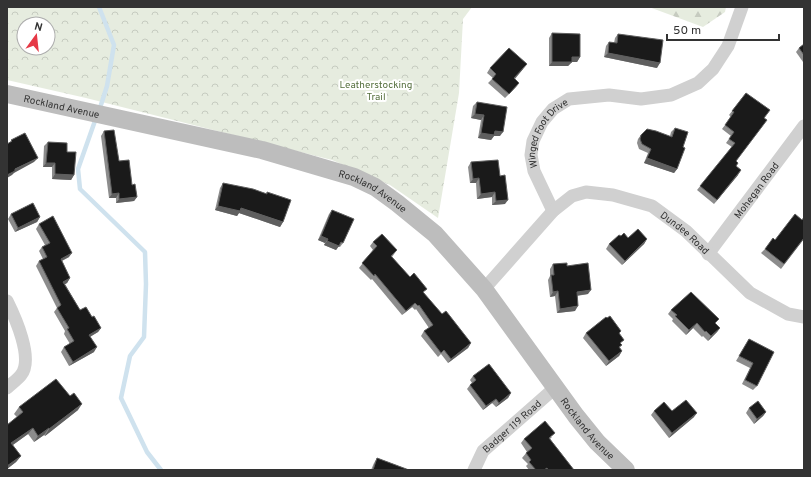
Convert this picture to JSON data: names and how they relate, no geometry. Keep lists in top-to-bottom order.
{
  "streets": {
    "street": [
      "Rockland Avenue",
      "Winged Foot Drive",
      "Mohegan Road",
      "Dundee Road",
      "Badger 119 Road"
    ]
  },
  "crossings": [
    ["Rockland Avenue", "Badger 119 Road"],
    ["Winged Foot Drive", "Dundee Road"],
    ["Mohegan Road", "Dundee Road"]
  ],
  "parks": ["Leatherstocking Trail"],
  "scale_bar": "50 m",
  "north": "top"
}
